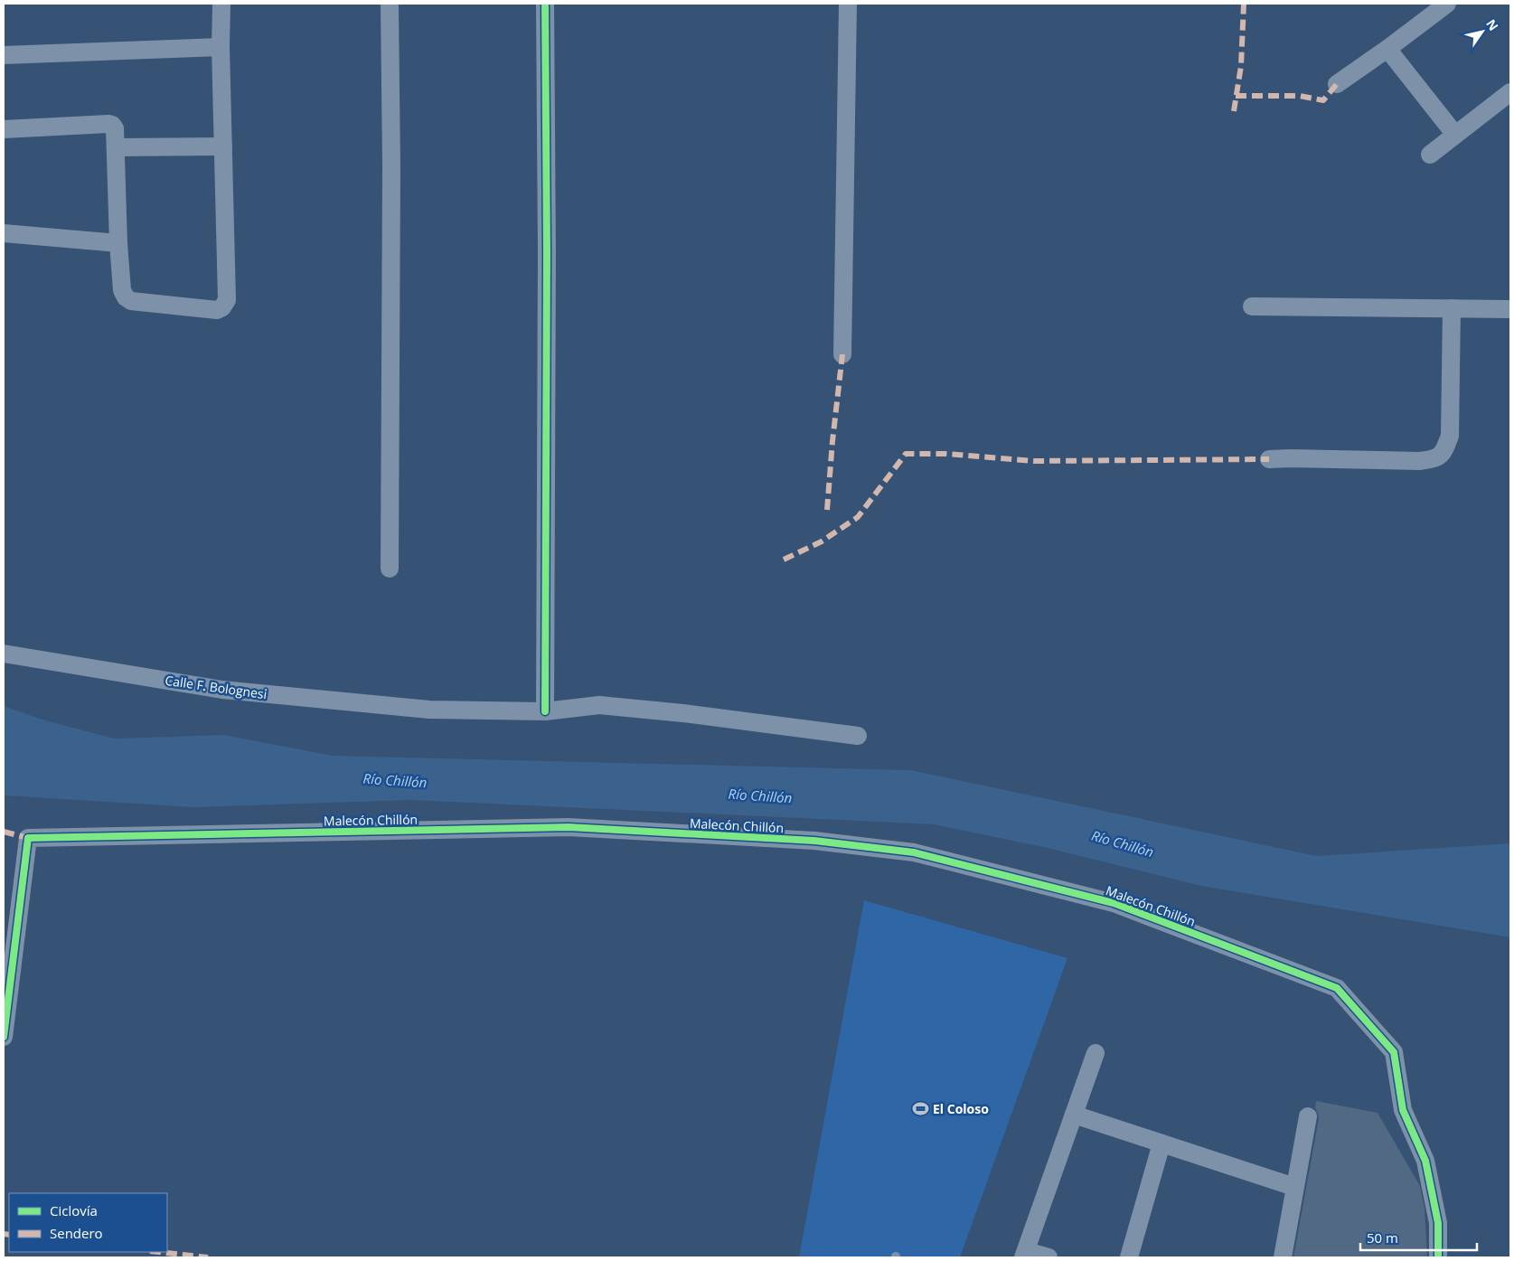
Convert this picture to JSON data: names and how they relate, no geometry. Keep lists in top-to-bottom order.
{
  "streets": {
    "street": ["Calle F. Bolognesi", "Malecón Chillón"]
  },
  "water": ["Río Chillón"],
  "places": {
    "sports": ["El Coloso"]
  },
  "legend": ["Ciclovía", "Sendero"],
  "scale_bar": "50 m",
  "north": "top right"
}
